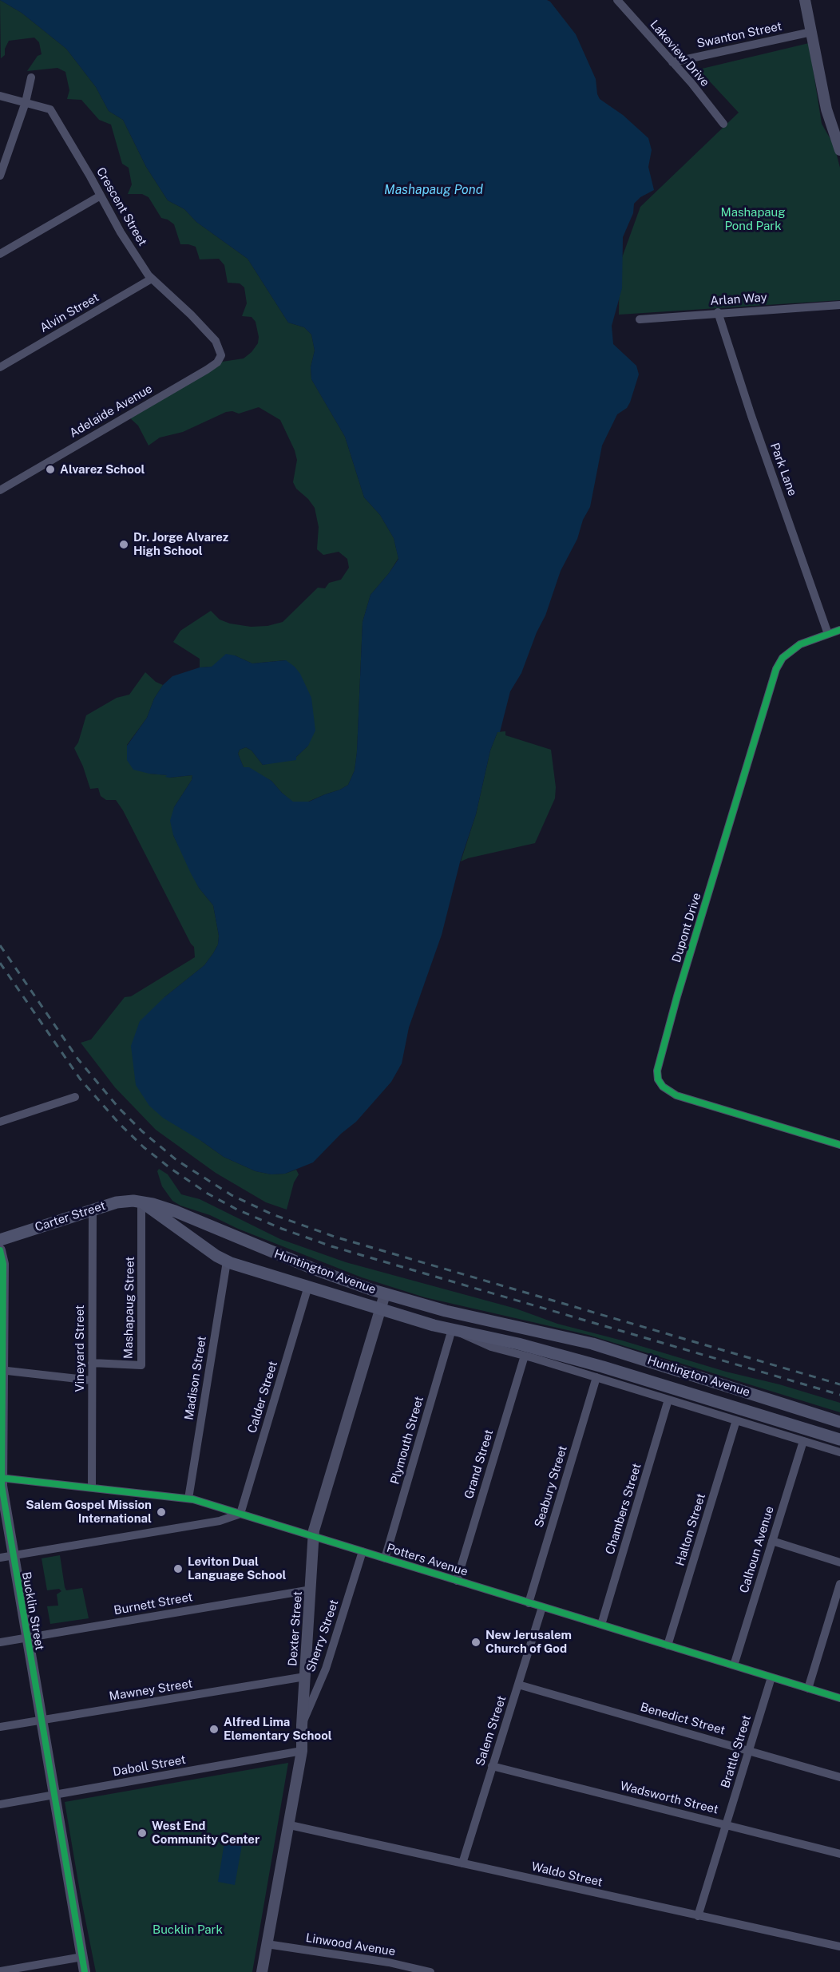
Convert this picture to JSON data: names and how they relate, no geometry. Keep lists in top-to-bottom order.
{
  "streets": {
    "main road": ["Carter Street", "Huntington Avenue"],
    "street": [
      "Swanton Street",
      "Lakeview Drive",
      "Crescent Street",
      "Arlan Way",
      "Alvin Street",
      "Adelaide Avenue",
      "Park Lane",
      "Dupont Drive",
      "Mashapaug Street",
      "Vineyard Street",
      "Madison Street",
      "Calder Street",
      "Plymouth Street",
      "Grand Street",
      "Seabury Street",
      "Chambers Street",
      "Halton Street",
      "Calhoun Avenue",
      "Potters Avenue",
      "Burnett Street",
      "Bucklin Street",
      "Dexter Street",
      "Sherry Street",
      "Mawney Street",
      "Benedict Street",
      "Salem Street",
      "Brattle Street",
      "Daboll Street",
      "Wadsworth Street",
      "Waldo Street",
      "Linwood Avenue"
    ]
  },
  "crossings": [
    ["Swanton Street", "Lakeview Drive"],
    ["Crescent Street", "Alvin Street"],
    ["Crescent Street", "Adelaide Avenue"],
    ["Arlan Way", "Park Lane"],
    ["Park Lane", "Dupont Drive"],
    ["Carter Street", "Huntington Avenue"],
    ["Carter Street", "Mashapaug Street"],
    ["Carter Street", "Vineyard Street"],
    ["Huntington Avenue", "Mashapaug Street"],
    ["Huntington Avenue", "Madison Street"],
    ["Huntington Avenue", "Calder Street"],
    ["Huntington Avenue", "Plymouth Street"],
    ["Huntington Avenue", "Grand Street"],
    ["Huntington Avenue", "Seabury Street"],
    ["Huntington Avenue", "Chambers Street"],
    ["Huntington Avenue", "Halton Street"],
    ["Huntington Avenue", "Calhoun Avenue"],
    ["Huntington Avenue", "Dexter Street"],
    ["Mashapaug Street", "Vineyard Street"],
    ["Vineyard Street", "Potters Avenue"],
    ["Madison Street", "Potters Avenue"],
    ["Calder Street", "Potters Avenue"],
    ["Plymouth Street", "Potters Avenue"],
    ["Grand Street", "Potters Avenue"],
    ["Seabury Street", "Potters Avenue"],
    ["Chambers Street", "Potters Avenue"],
    ["Halton Street", "Potters Avenue"],
    ["Calhoun Avenue", "Potters Avenue"],
    ["Potters Avenue", "Bucklin Street"],
    ["Potters Avenue", "Dexter Street"],
    ["Potters Avenue", "Sherry Street"],
    ["Potters Avenue", "Salem Street"],
    ["Potters Avenue", "Brattle Street"],
    ["Burnett Street", "Bucklin Street"],
    ["Burnett Street", "Dexter Street"],
    ["Bucklin Street", "Mawney Street"],
    ["Bucklin Street", "Daboll Street"],
    ["Dexter Street", "Sherry Street"],
    ["Dexter Street", "Mawney Street"],
    ["Dexter Street", "Daboll Street"],
    ["Dexter Street", "Waldo Street"],
    ["Dexter Street", "Linwood Avenue"],
    ["Benedict Street", "Salem Street"],
    ["Benedict Street", "Brattle Street"],
    ["Salem Street", "Wadsworth Street"],
    ["Salem Street", "Waldo Street"],
    ["Brattle Street", "Wadsworth Street"],
    ["Brattle Street", "Waldo Street"]
  ],
  "water": ["Mashapaug Pond"],
  "parks": ["Mashapaug Pond Park", "Bucklin Park"],
  "places": [
    "Alvarez School",
    "Dr. Jorge Alvarez High School",
    "Salem Gospel Mission International",
    "Leviton Dual Language School",
    "New Jerusalem Church of God",
    "Alfred Lima Elementary School",
    "West End Community Center"
  ]
}
